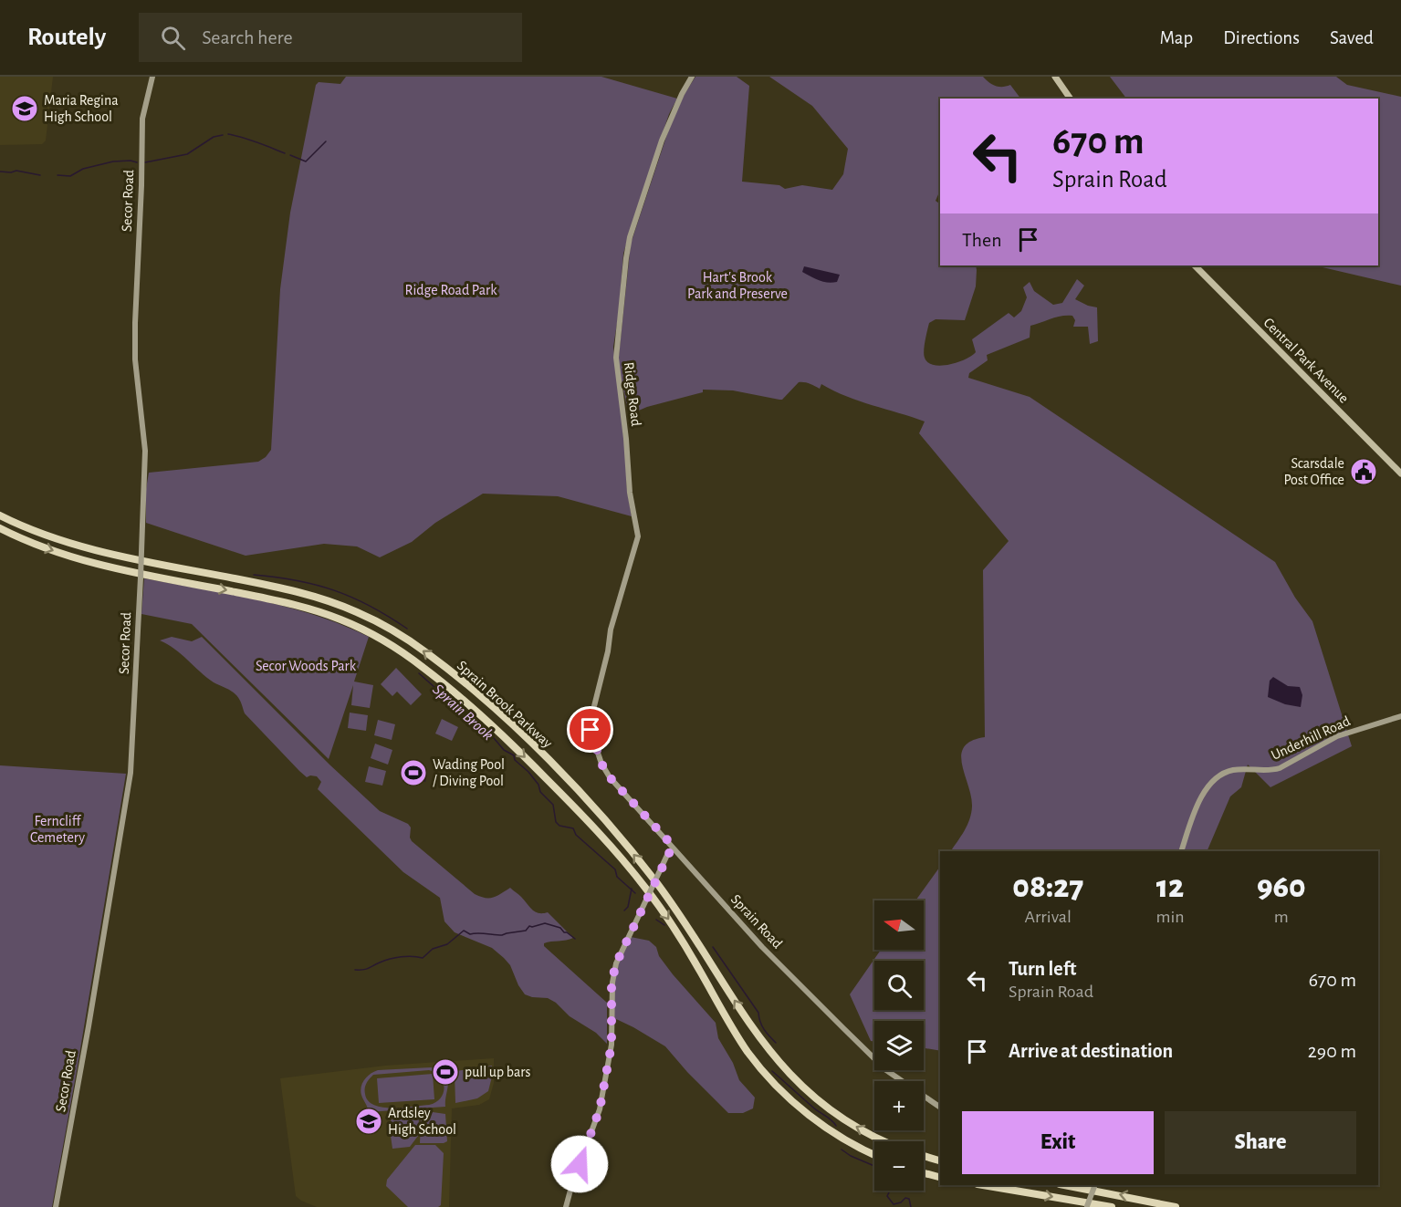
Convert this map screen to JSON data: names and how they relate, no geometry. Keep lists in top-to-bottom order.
{
  "streets": {
    "highway": ["Sprain Brook Parkway"],
    "main road": ["Central Park Avenue"],
    "street": [
      "Secor Road",
      "Ridge Road",
      "Underhill Road",
      "Sprain Road"
    ]
  },
  "crossings": [
    ["Ridge Road", "Sprain Road"]
  ],
  "water": ["Sprain Brook"],
  "parks": [
    "Hart's Brook Park and Preserve",
    "Ridge Road Park",
    "Secor Woods Park",
    "Ferncliff Cemetery"
  ],
  "places": {
    "school or university": ["Maria Regina High School", "Ardsley High School"],
    "public building": ["Scarsdale Post Office"],
    "sports": ["Wading Pool / Diving Pool", "pull up bars"]
  },
  "north": "left",
  "page": {
    "header": "Routely",
    "search": "Search here",
    "nav": ["Map", "Directions", "Saved"],
    "turn": ["670 m", "Sprain Road"],
    "then": "Then",
    "eta": [
      "08:27",
      "Arrival",
      "12",
      "min",
      "960",
      "m"
    ],
    "map_buttons": ["+", "−"],
    "list": [
      {
        "name": "Turn left",
        "note": "Sprain Road",
        "value": "670 m"
      },
      {
        "name": "Arrive at destination",
        "value": "290 m"
      }
    ],
    "buttons": ["Exit", "Share"]
  }
}
